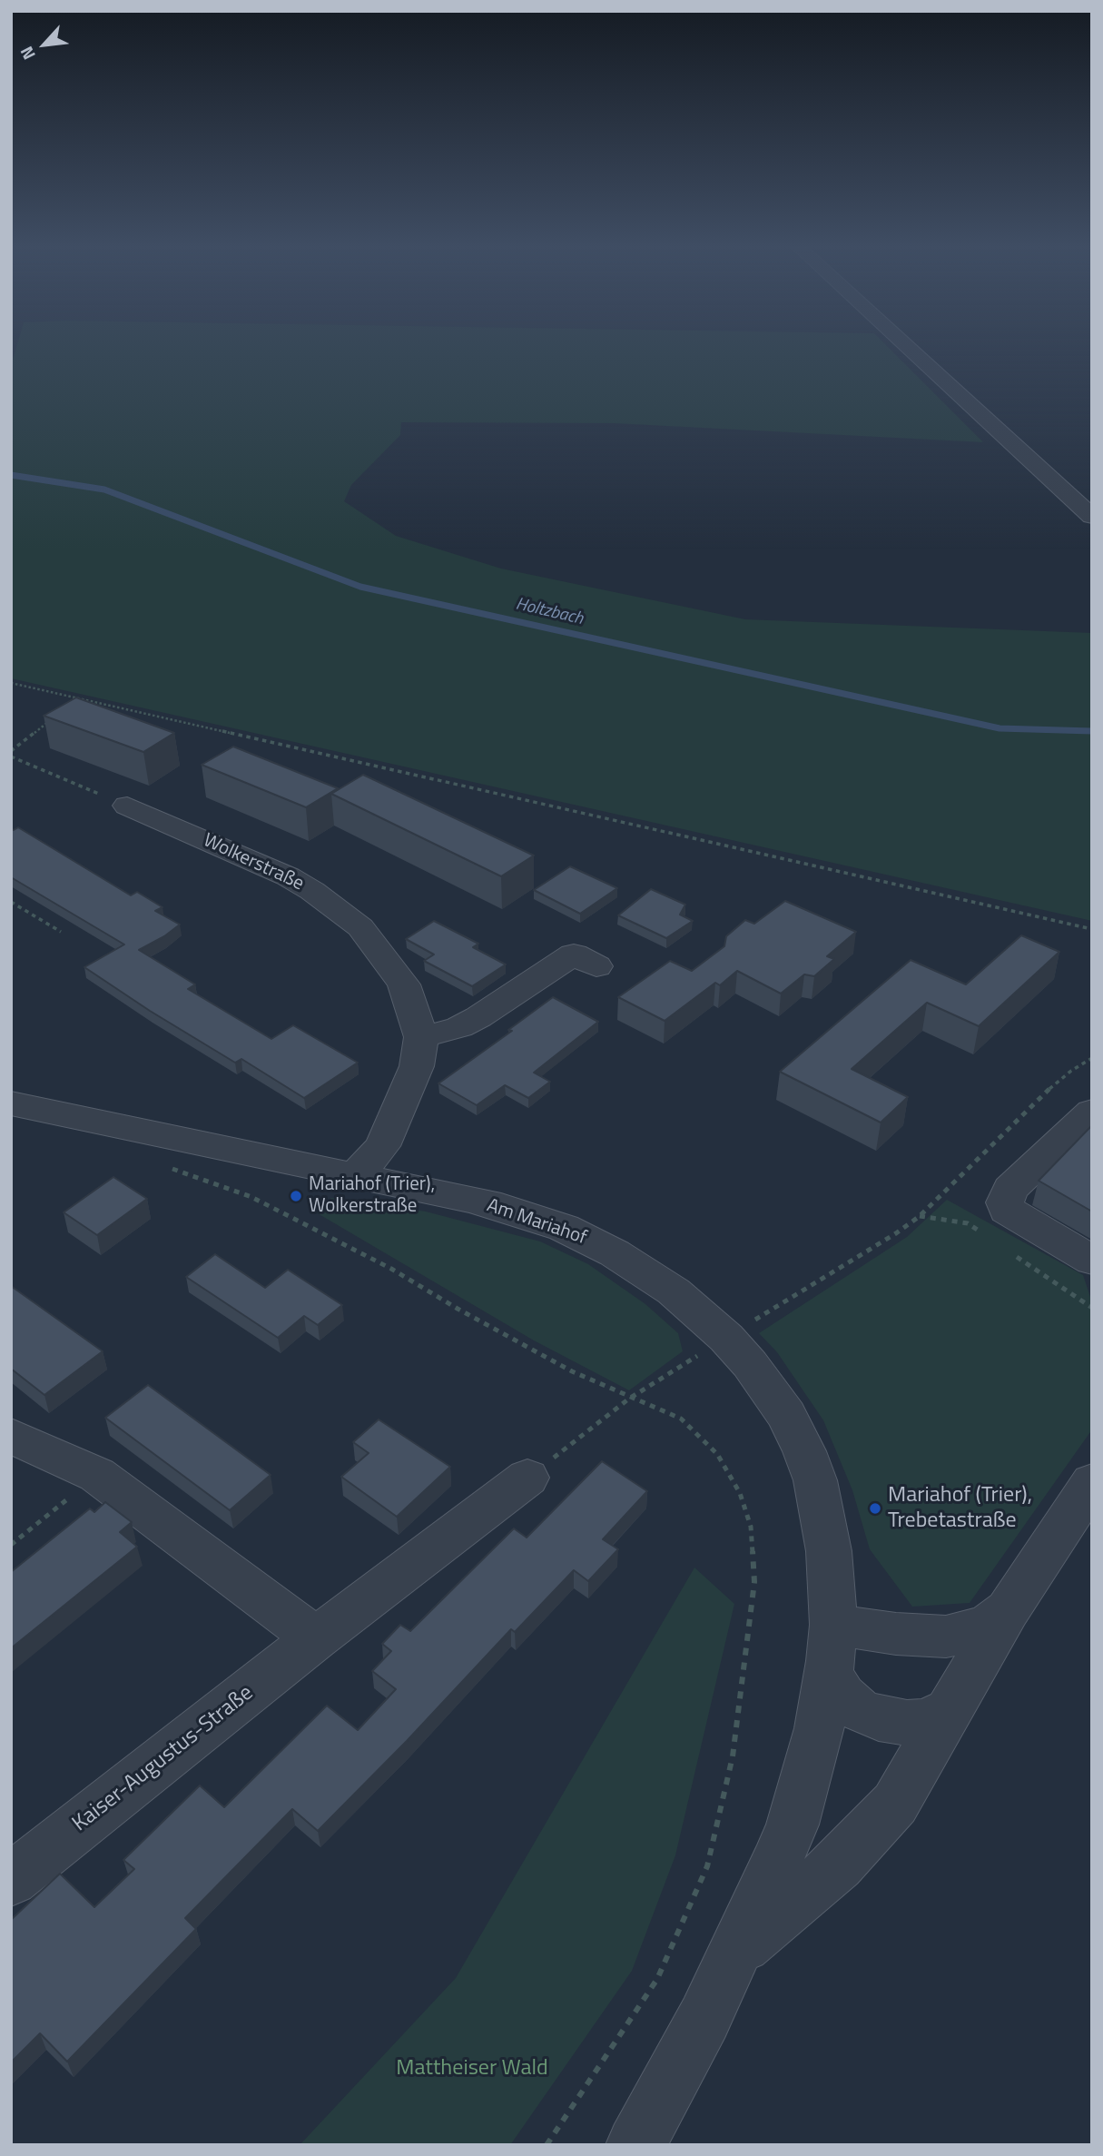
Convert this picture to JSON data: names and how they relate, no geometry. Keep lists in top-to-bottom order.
{
  "streets": {
    "street": ["Wolkerstraße", "Am Mariahof", "Kaiser-Augustus-Straße"]
  },
  "crossings": [
    ["Wolkerstraße", "Am Mariahof"]
  ],
  "water": ["Holtzbach"],
  "parks": ["Mattheiser Wald"],
  "places": ["Mariahof (Trier), Wolkerstraße", "Mariahof (Trier), Trebetastraße"],
  "north": "bottom left"
}
